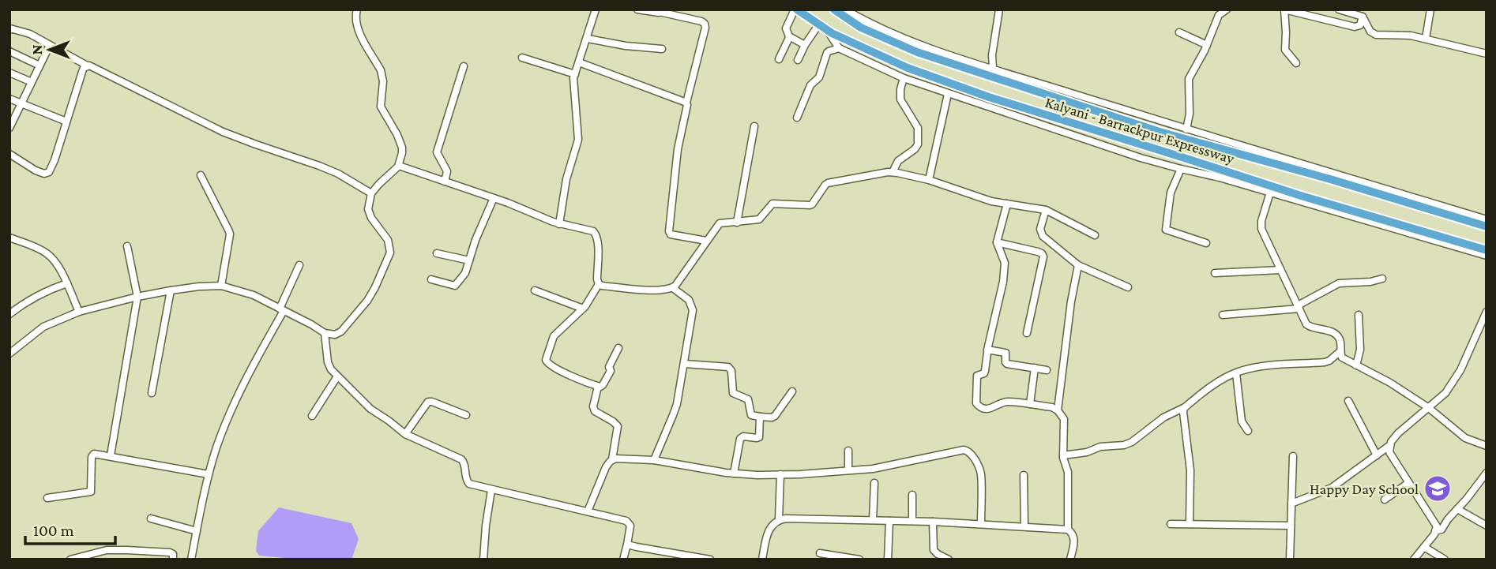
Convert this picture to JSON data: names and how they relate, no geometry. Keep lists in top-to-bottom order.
{
  "streets": {
    "highway": ["Kalyani - Barrackpur Expressway"]
  },
  "places": {
    "school or university": ["Happy Day School"]
  },
  "scale_bar": "100 m",
  "north": "left"
}
